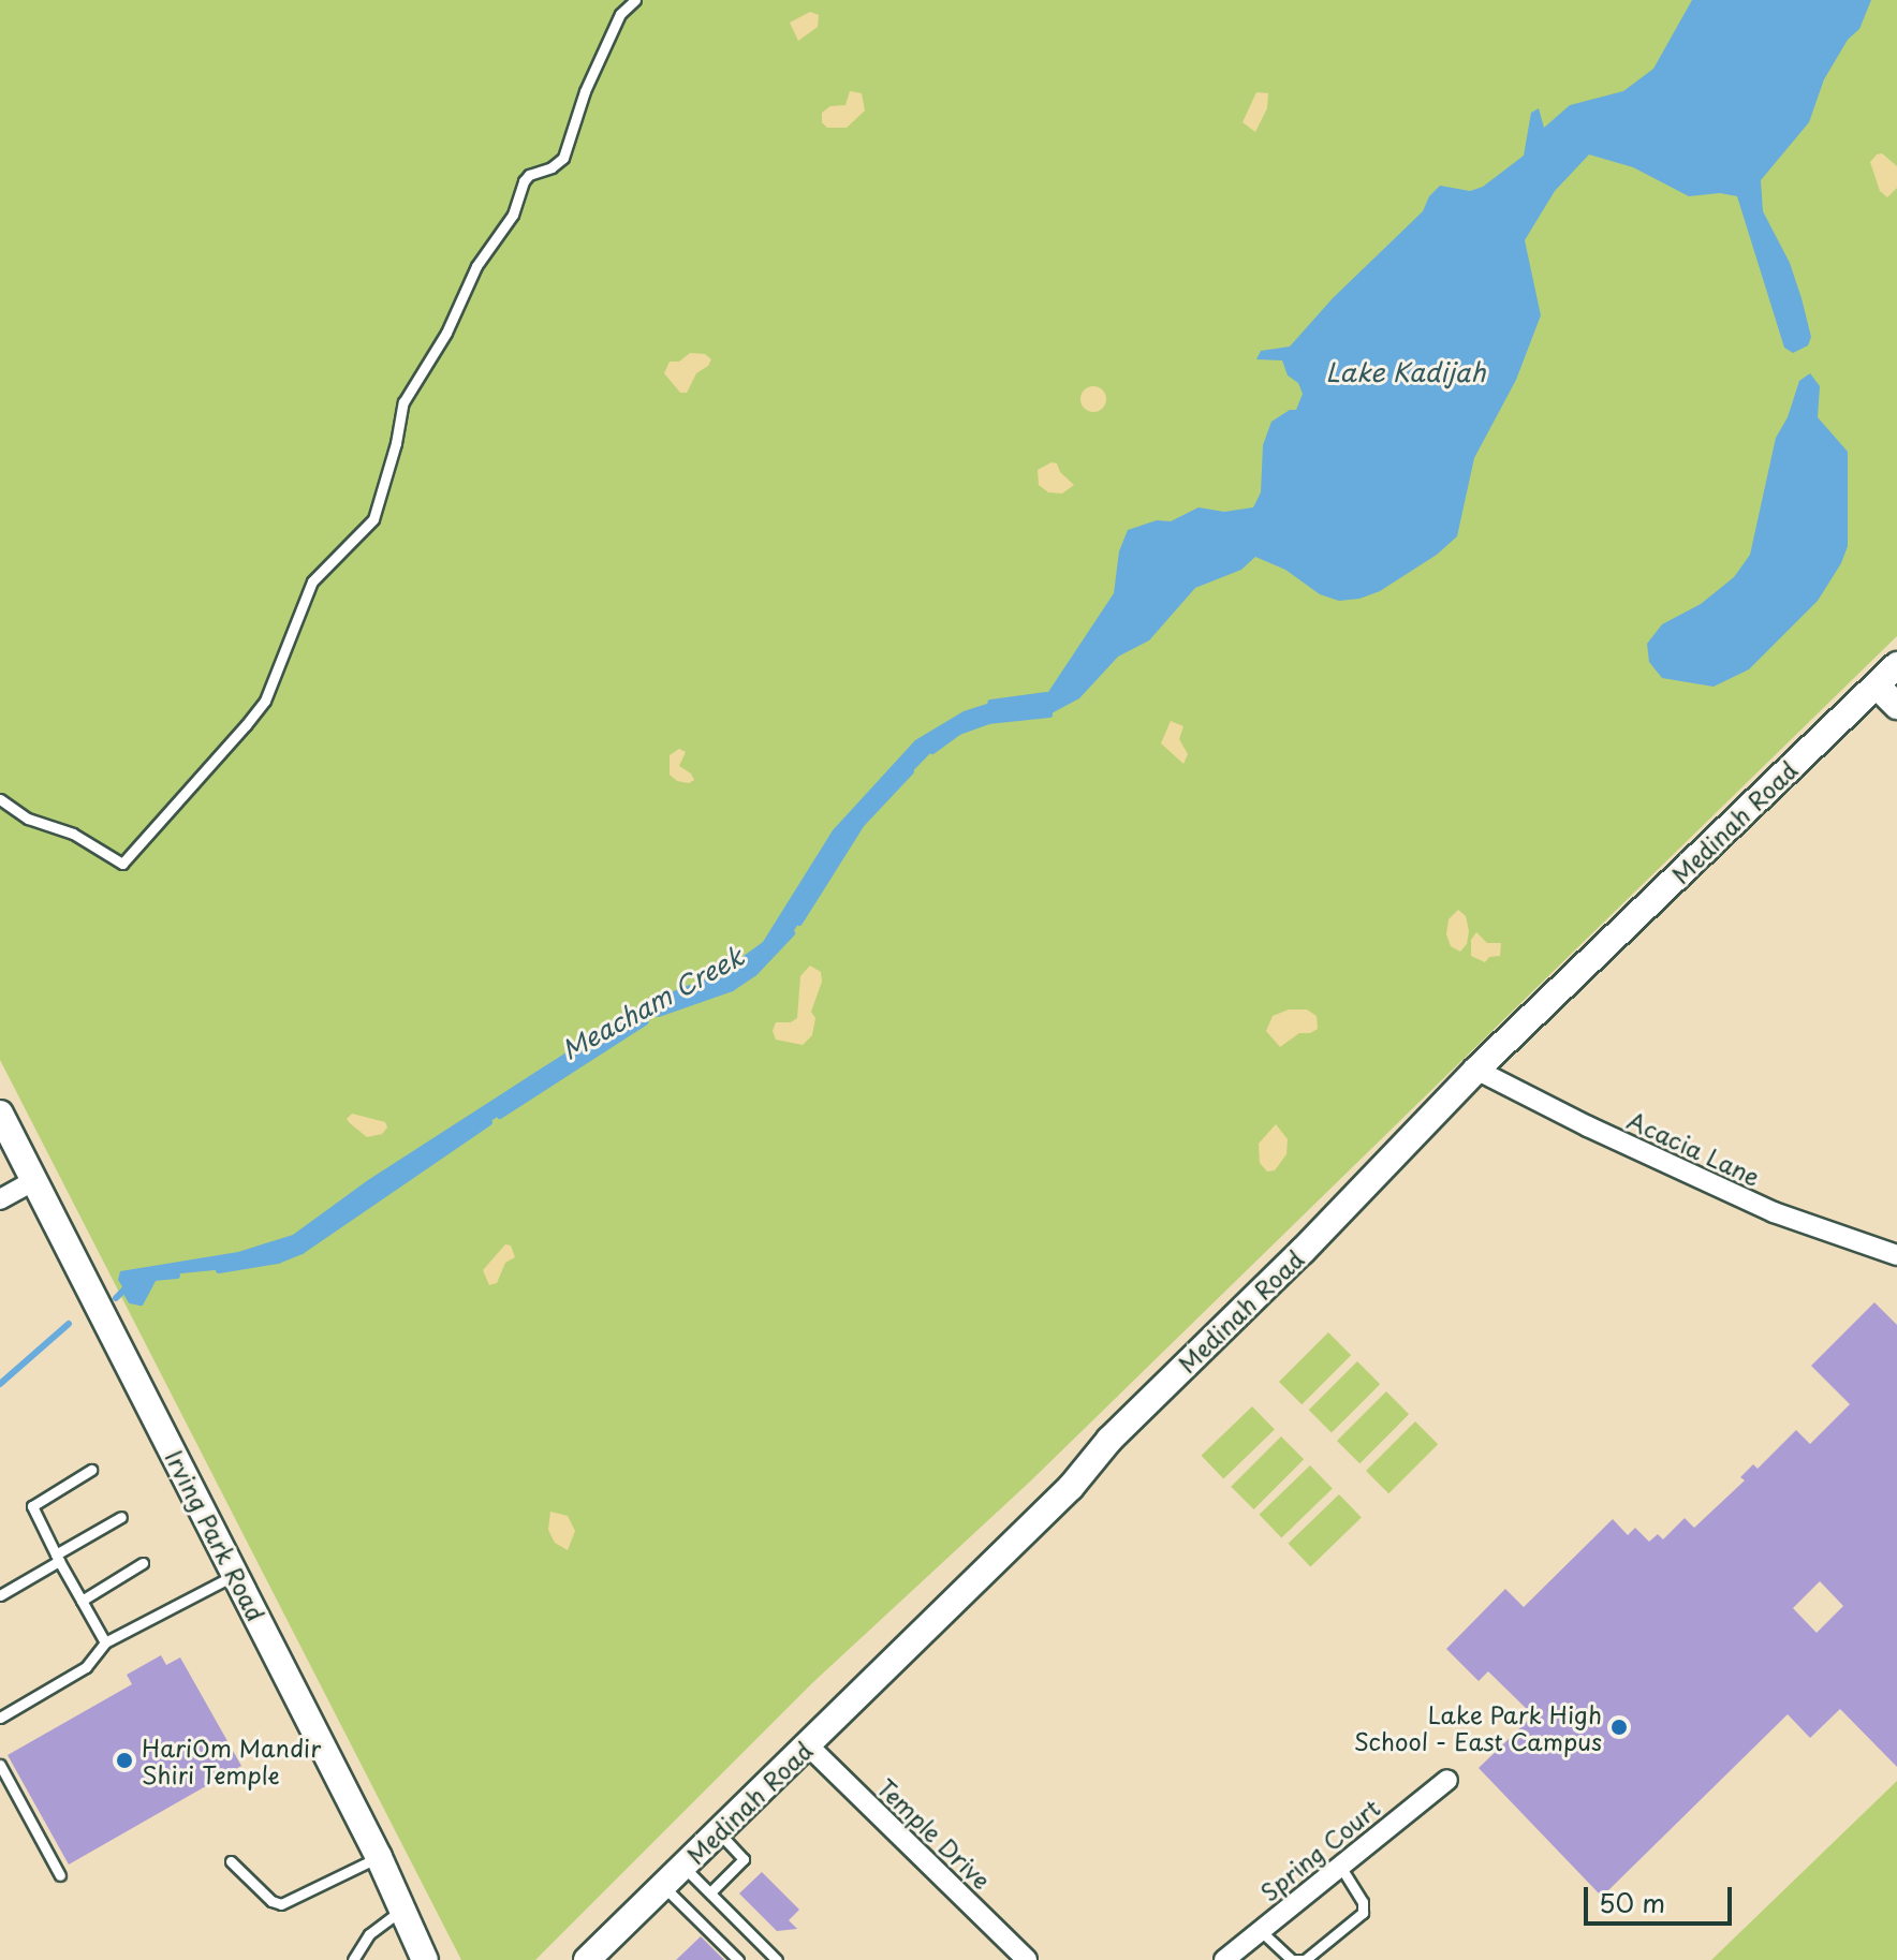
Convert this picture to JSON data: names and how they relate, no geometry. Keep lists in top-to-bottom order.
{
  "streets": {
    "main road": ["Medinah Road", "Irving Park Road"],
    "street": ["Acacia Lane", "Temple Drive", "Spring Court"]
  },
  "crossings": [
    ["Medinah Road", "Acacia Lane"],
    ["Medinah Road", "Temple Drive"]
  ],
  "water": ["Lake Kadijah", "Meacham Creek"],
  "places": ["Lake Park High School - East Campus", "HariOm Mandir Shiri Temple"],
  "scale_bar": "50 m"
}
